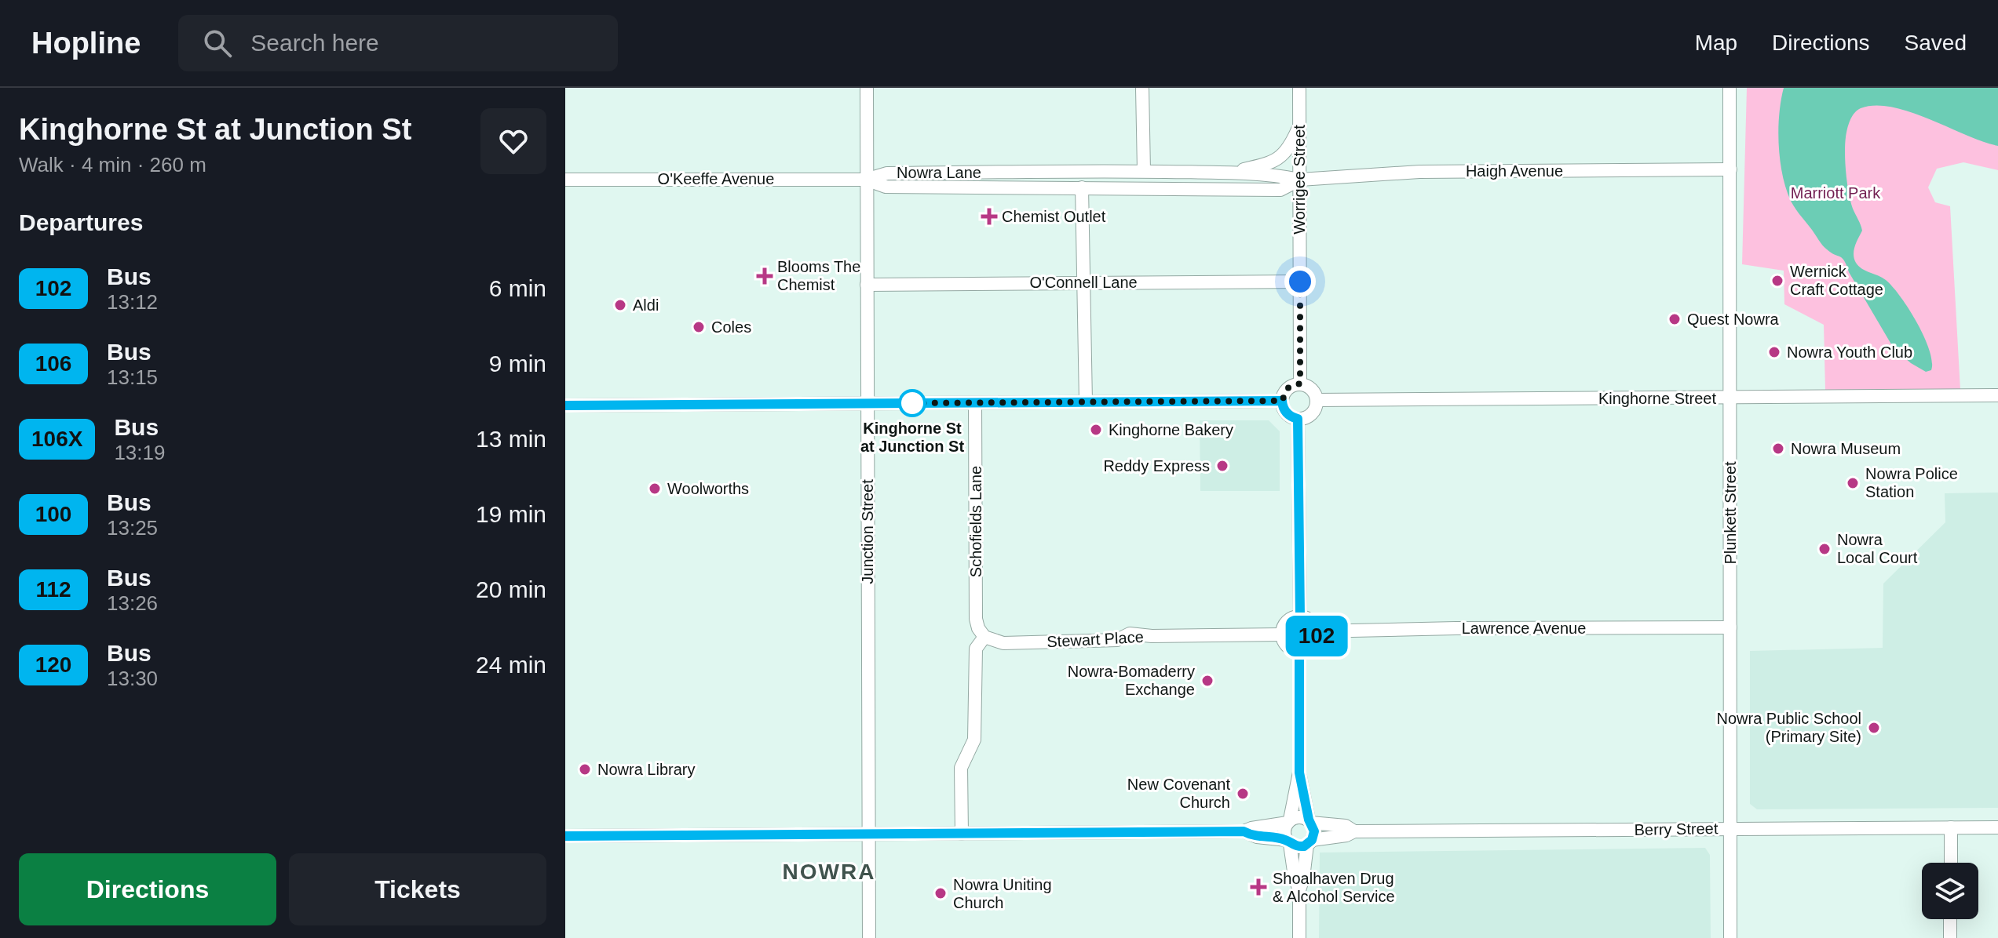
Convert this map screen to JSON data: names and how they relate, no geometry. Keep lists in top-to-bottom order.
{
  "streets": {
    "street": [
      "Haigh Avenue",
      "Nowra Lane",
      "O'Keeffe Avenue",
      "Worrigee Street",
      "O'Connell Lane",
      "Kinghorne Street",
      "Plunkett Street",
      "Schofields Lane",
      "Junction Street",
      "Lawrence Avenue",
      "Stewart Place",
      "Berry Street"
    ]
  },
  "crossings": [
    ["Haigh Avenue", "Nowra Lane"],
    ["Haigh Avenue", "Worrigee Street"],
    ["Haigh Avenue", "Plunkett Street"],
    ["Nowra Lane", "O'Keeffe Avenue"],
    ["Nowra Lane", "Worrigee Street"],
    ["Nowra Lane", "Junction Street"],
    ["O'Keeffe Avenue", "Junction Street"],
    ["Worrigee Street", "O'Connell Lane"],
    ["Worrigee Street", "Kinghorne Street"],
    ["O'Connell Lane", "Junction Street"],
    ["Kinghorne Street", "Plunkett Street"],
    ["Plunkett Street", "Lawrence Avenue"],
    ["Plunkett Street", "Berry Street"],
    ["Schofields Lane", "Stewart Place"],
    ["Lawrence Avenue", "Stewart Place"]
  ],
  "districts": ["NOWRA"],
  "parks": ["Marriott Park"],
  "places": {
    "health": ["Chemist Outlet", "Blooms The Chemist", "Shoalhaven Drug & Alcohol Service"],
    "other": [
      "Wernick Craft Cottage",
      "Aldi",
      "Quest Nowra",
      "Coles",
      "Nowra Youth Club",
      "Kinghorne St at Junction St",
      "Kinghorne Bakery",
      "Nowra Museum",
      "Reddy Express",
      "Nowra Police Station",
      "Woolworths",
      "Nowra Local Court",
      "Nowra-Bomaderry Exchange",
      "Nowra Public School (Primary Site)",
      "Nowra Library",
      "New Covenant Church",
      "Nowra Uniting Church"
    ]
  },
  "lines": ["bus line 102"],
  "page": {
    "header": "Hopline",
    "search": "Search here",
    "nav": ["Map", "Directions", "Saved"],
    "heading": [
      ["Kinghorne St at Junction St", "Walk · 4 min · 260 m"],
      "Departures"
    ],
    "on_map": "102",
    "list": [
      {
        "mark": "102",
        "name": "Bus",
        "note": "13:12",
        "value": "6 min"
      },
      {
        "mark": "106",
        "name": "Bus",
        "note": "13:15",
        "value": "9 min"
      },
      {
        "mark": "106X",
        "name": "Bus",
        "note": "13:19",
        "value": "13 min"
      },
      {
        "mark": "100",
        "name": "Bus",
        "note": "13:25",
        "value": "19 min"
      },
      {
        "mark": "112",
        "name": "Bus",
        "note": "13:26",
        "value": "20 min"
      },
      {
        "mark": "120",
        "name": "Bus",
        "note": "13:30",
        "value": "24 min"
      }
    ],
    "buttons": ["Directions", "Tickets"]
  }
}
